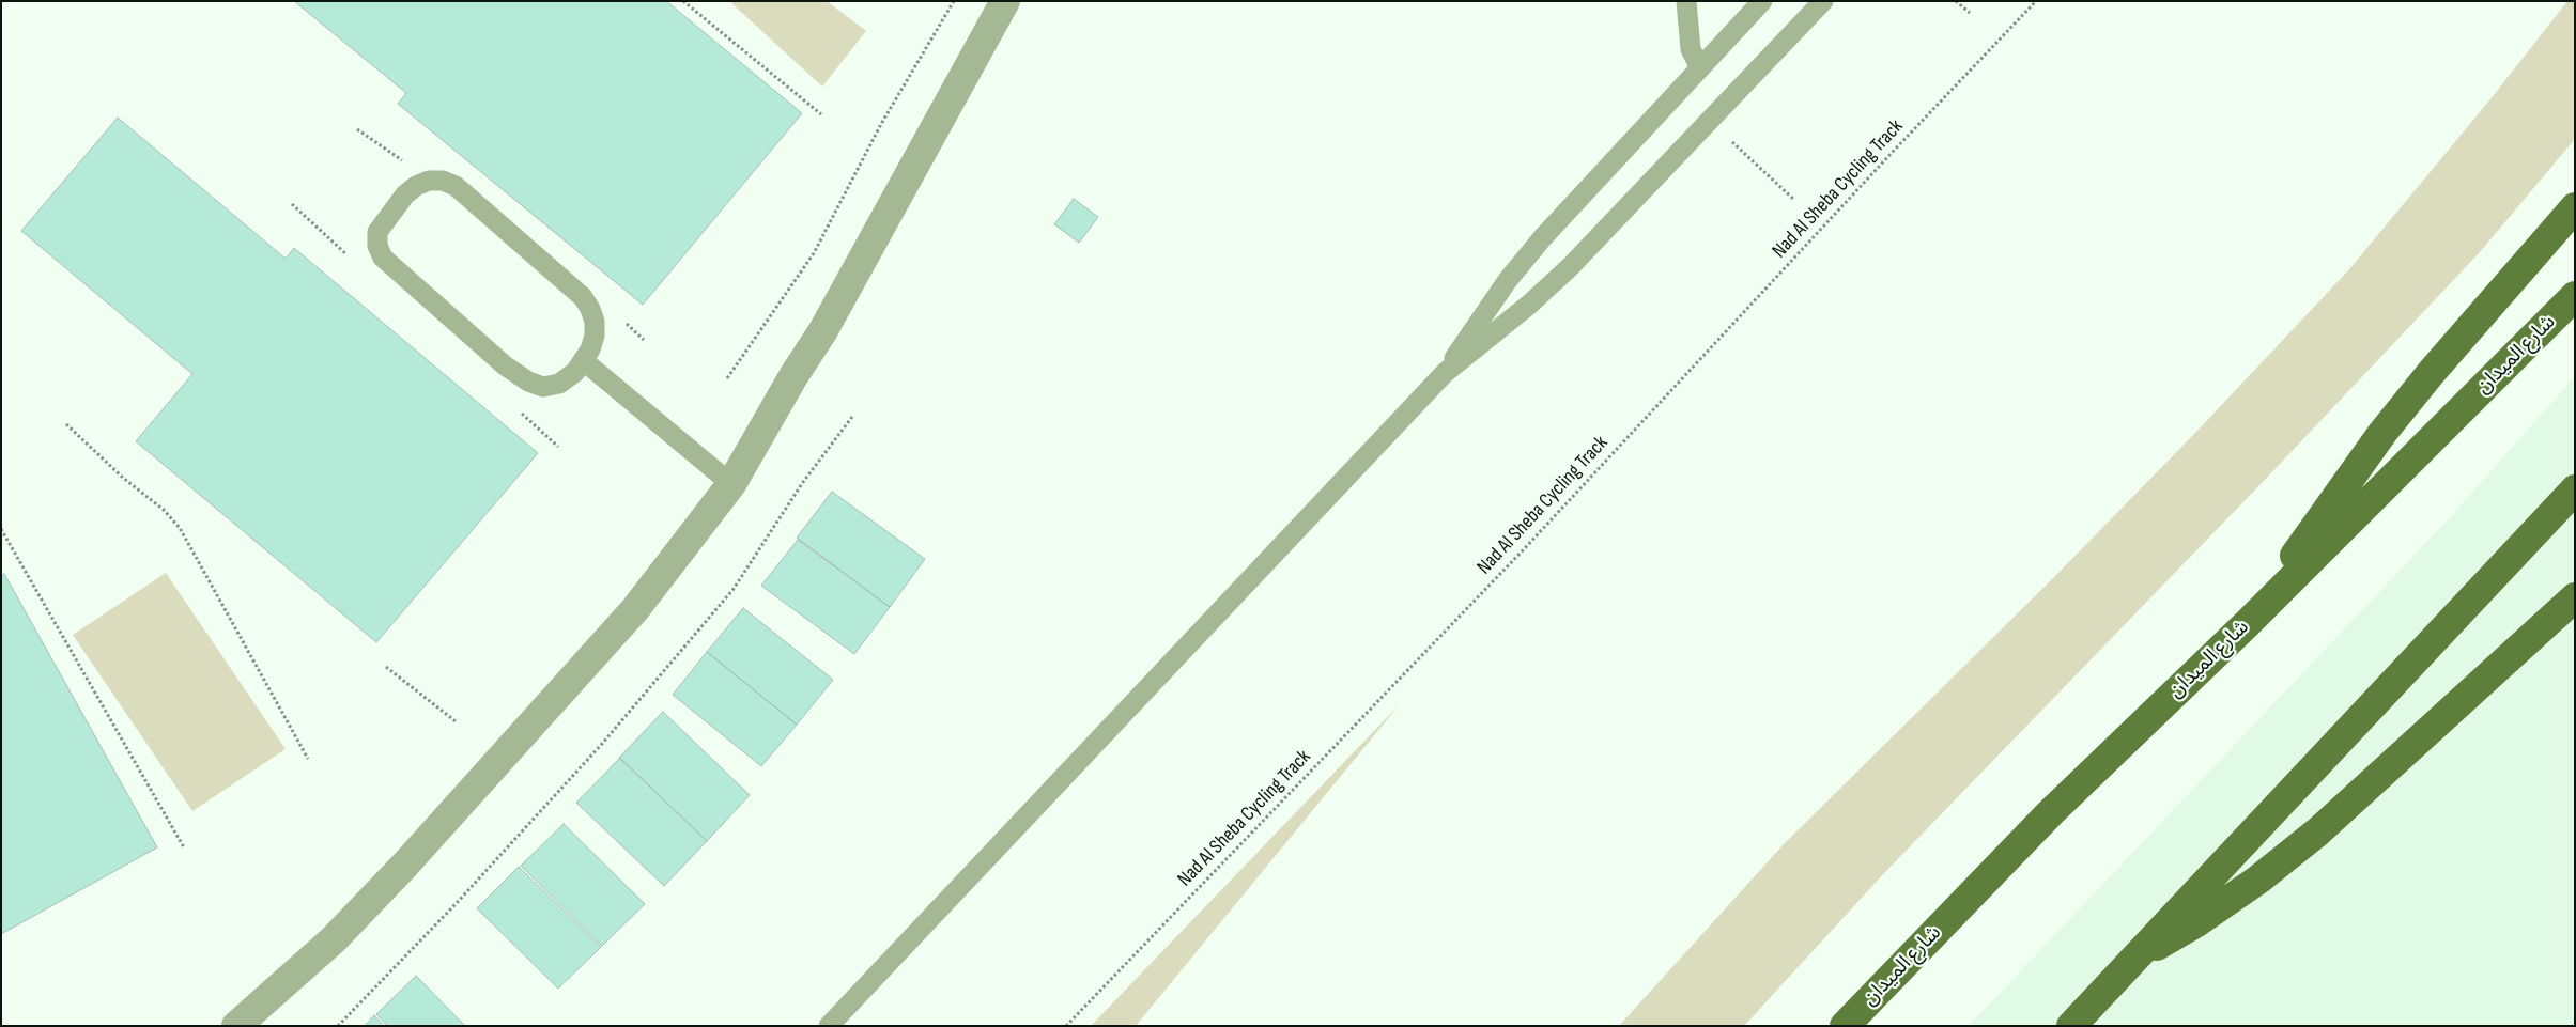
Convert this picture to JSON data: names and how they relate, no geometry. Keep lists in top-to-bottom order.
{
  "streets": {
    "main road": ["شارع الميدان"],
    "path": ["Nad Al Sheba Cycling Track"]
  }
}
